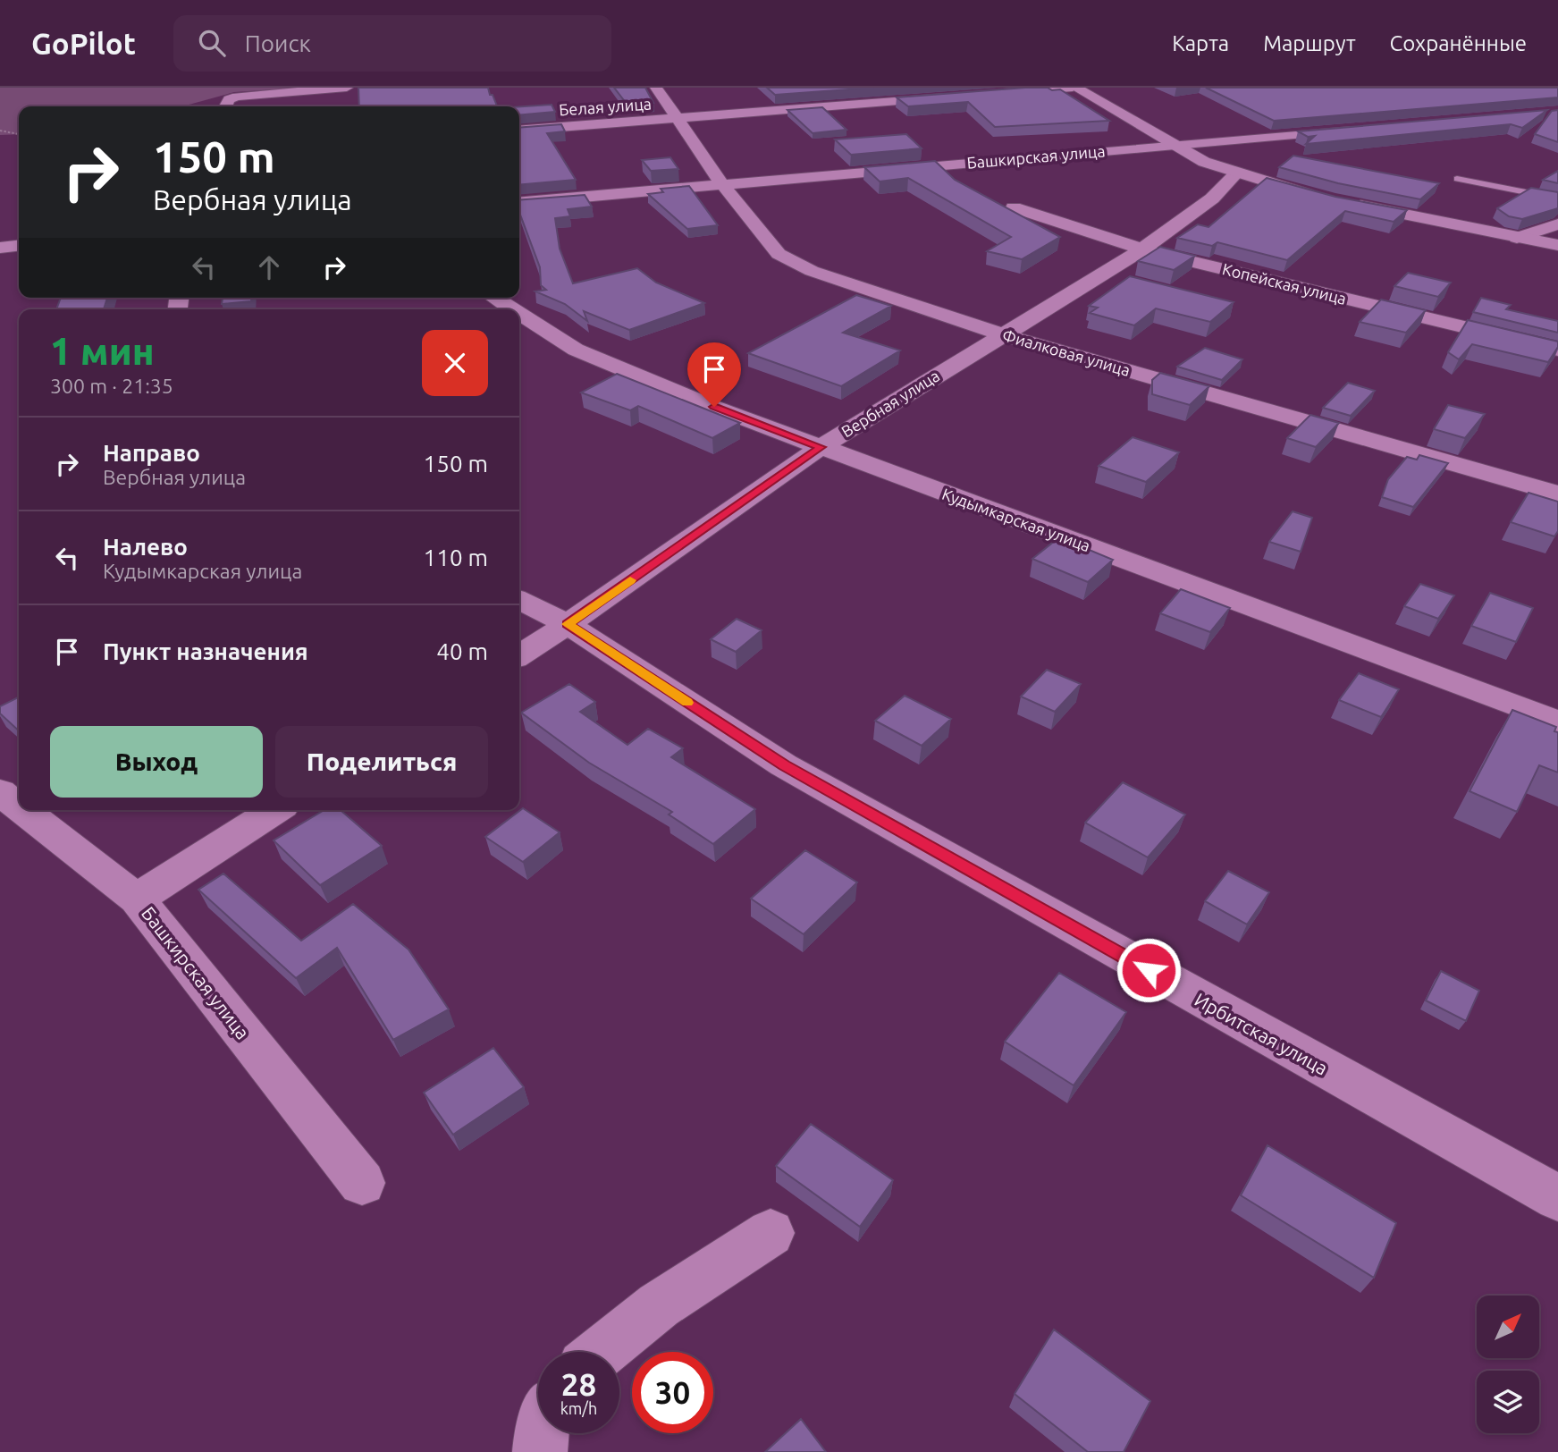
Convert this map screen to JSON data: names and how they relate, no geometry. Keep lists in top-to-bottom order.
{
  "streets": {
    "street": [
      "Белая улица",
      "Башкирская улица",
      "Копейская улица",
      "Фиалковая улица",
      "Вербная улица",
      "Кудымкарская улица",
      "Ирбитская улица"
    ]
  },
  "crossings": [
    ["Белая улица", "Фиалковая улица"],
    ["Башкирская улица", "Фиалковая улица"],
    ["Копейская улица", "Вербная улица"],
    ["Фиалковая улица", "Вербная улица"],
    ["Вербная улица", "Кудымкарская улица"],
    ["Вербная улица", "Ирбитская улица"]
  ],
  "north": "top right",
  "page": {
    "header": "GoPilot",
    "search": "Поиск",
    "nav": ["Карта", "Маршрут", "Сохранённые"],
    "turn": ["150 m", "Вербная улица"],
    "heading": ["1 мин", "300 m · 21:35"],
    "list": [
      {
        "name": "Направо",
        "note": "Вербная улица",
        "value": "150 m"
      },
      {
        "name": "Налево",
        "note": "Кудымкарская улица",
        "value": "110 m"
      },
      {
        "name": "Пункт назначения",
        "value": "40 m"
      }
    ],
    "buttons": ["Выход", "Поделиться"],
    "speed": "28 km/h",
    "limit": "30"
  }
}
